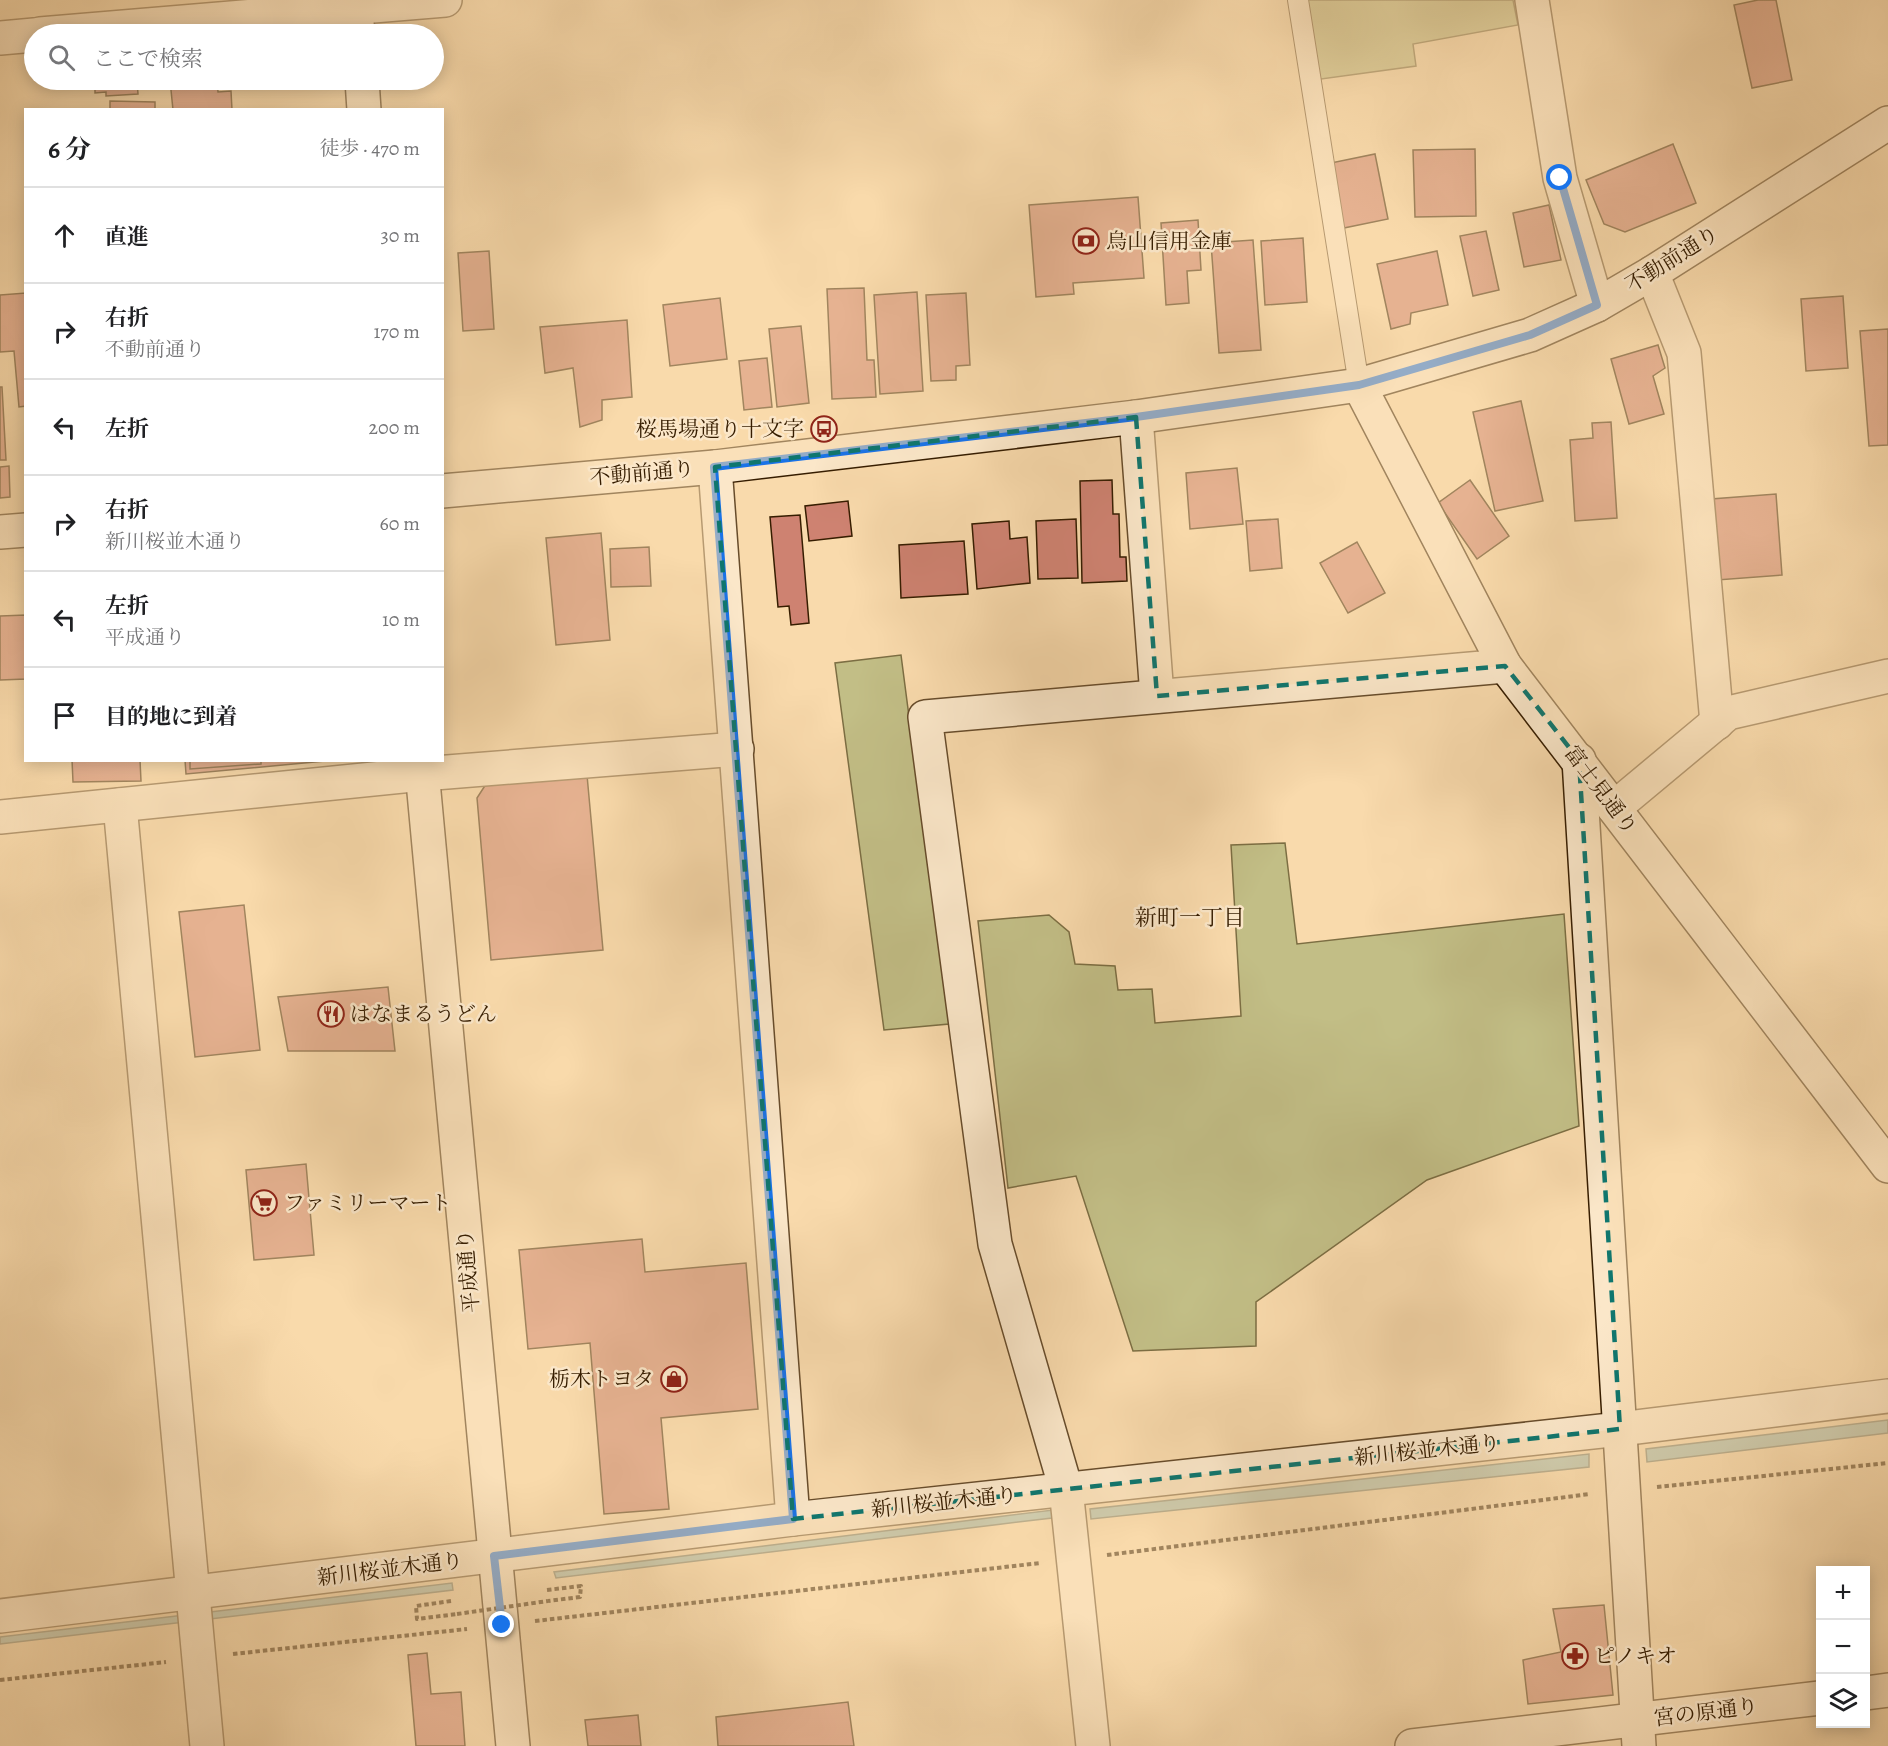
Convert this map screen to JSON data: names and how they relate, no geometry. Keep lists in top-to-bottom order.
{
  "streets": {
    "street": [
      "不動前通り",
      "富士見通り",
      "平成通り",
      "新川桜並木通り",
      "宮の原通り"
    ]
  },
  "crossings": [
    ["不動前通り", "富士見通り"],
    ["平成通り", "新川桜並木通り"]
  ],
  "districts": ["新町一丁目"],
  "places": {
    "bank": ["烏山信用金庫"],
    "bus stop": ["桜馬場通り十文字"],
    "restaurant": ["はなまるうどん"],
    "supermarket": ["ファミリーマート"],
    "shop": ["栃木トヨタ"],
    "pharmacy": ["ピノキオ"]
  },
  "page": {
    "search": "ここで検索",
    "heading": ["6 分", "徒歩 · 470 m"],
    "list": [
      ["直進", "30 m"],
      ["右折", "不動前通り", "170 m"],
      ["左折", "200 m"],
      ["右折", "新川桜並木通り", "60 m"],
      ["左折", "平成通り", "10 m"],
      "目的地に到着"
    ],
    "map_buttons": ["+", "−"]
  }
}
